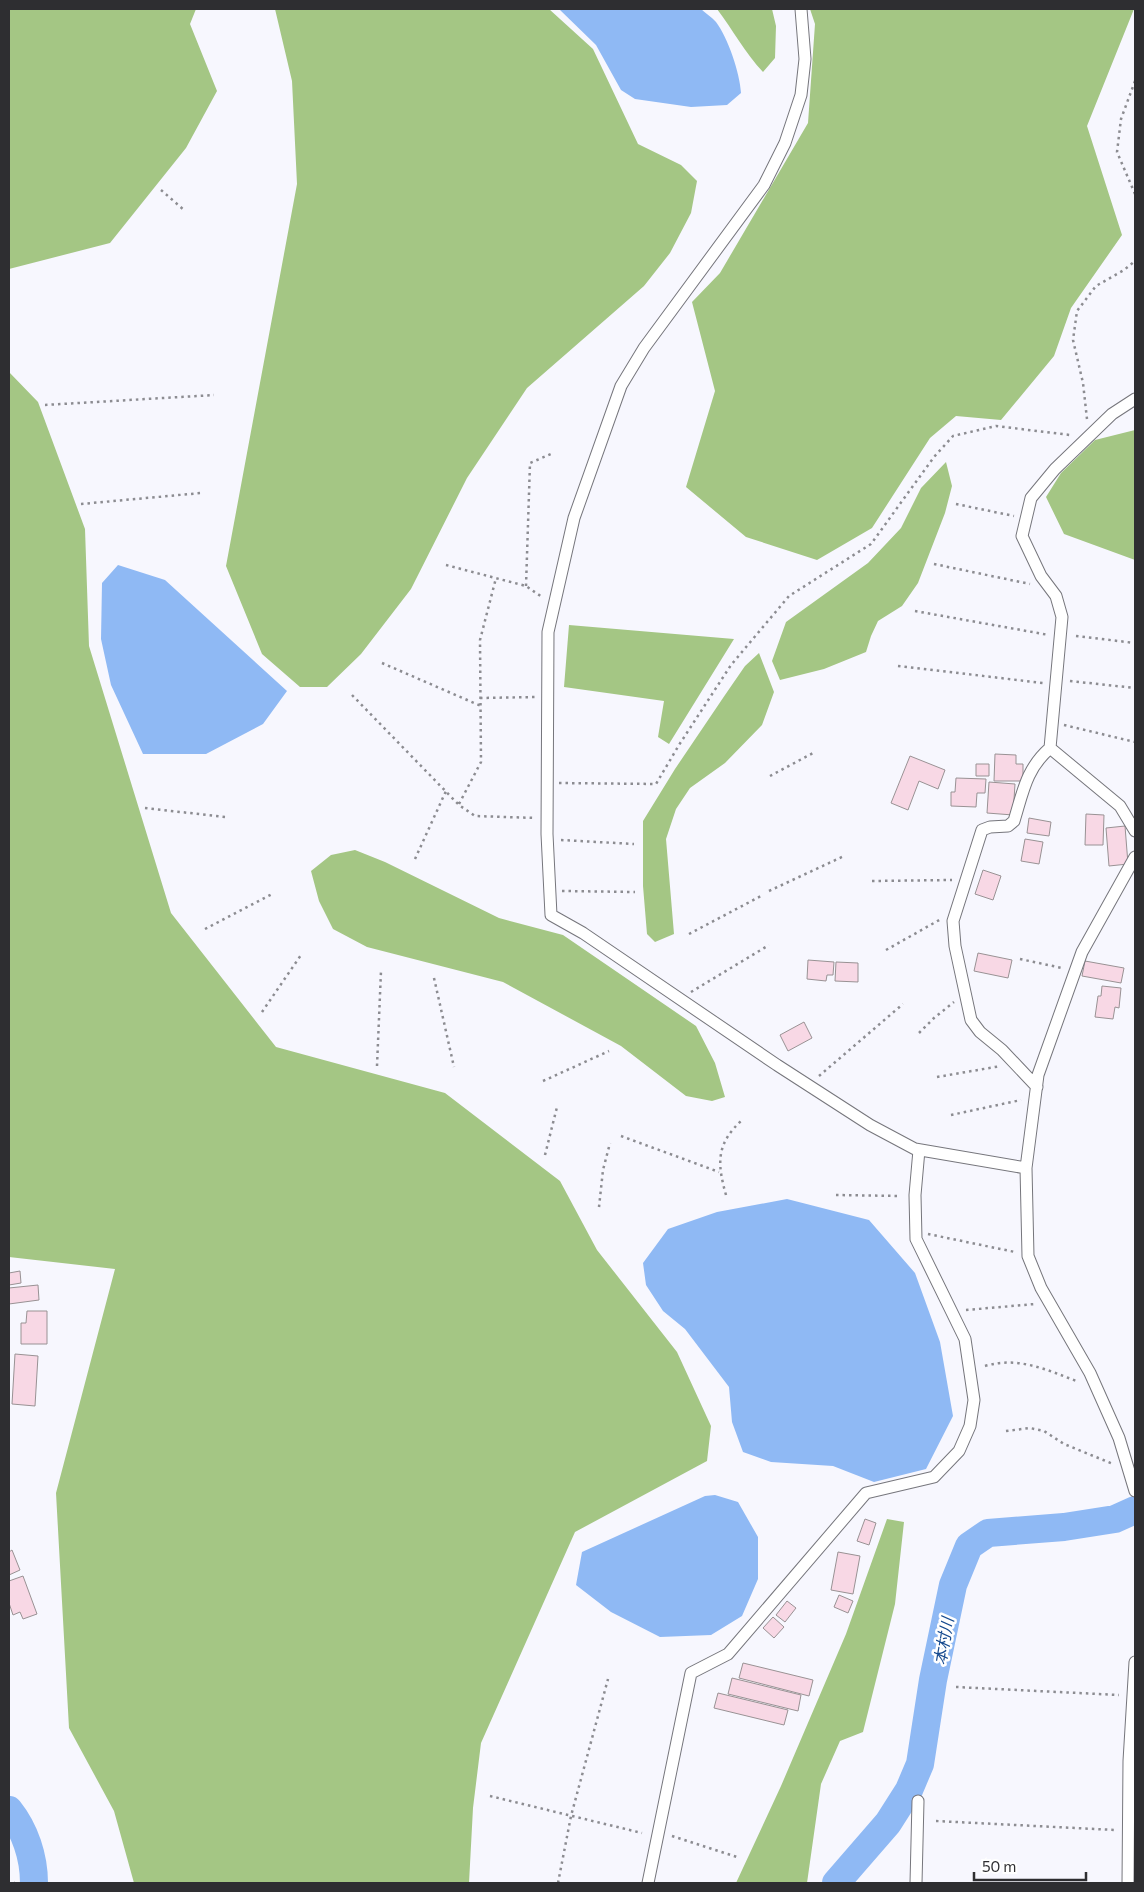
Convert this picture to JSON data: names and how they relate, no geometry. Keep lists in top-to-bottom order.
{
  "water": ["本村川"],
  "scale_bar": "50 m"
}
